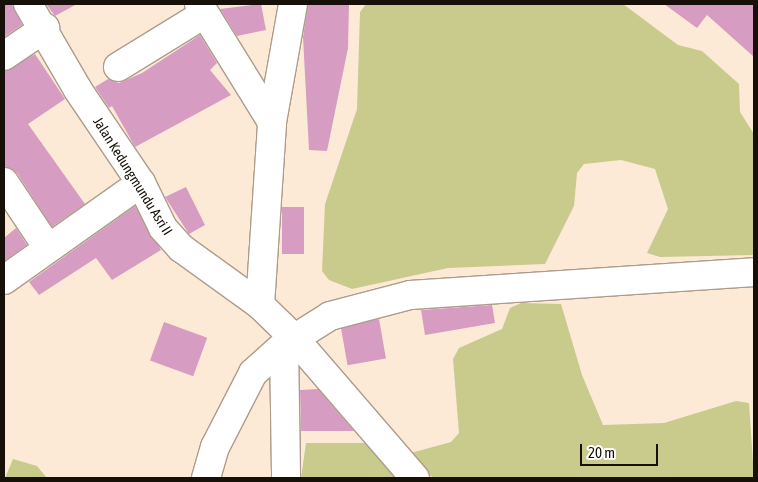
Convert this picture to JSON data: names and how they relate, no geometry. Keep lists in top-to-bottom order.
{
  "streets": {
    "street": ["Jalan Kedungmundu Asri II"]
  },
  "scale_bar": "20 m"
}
